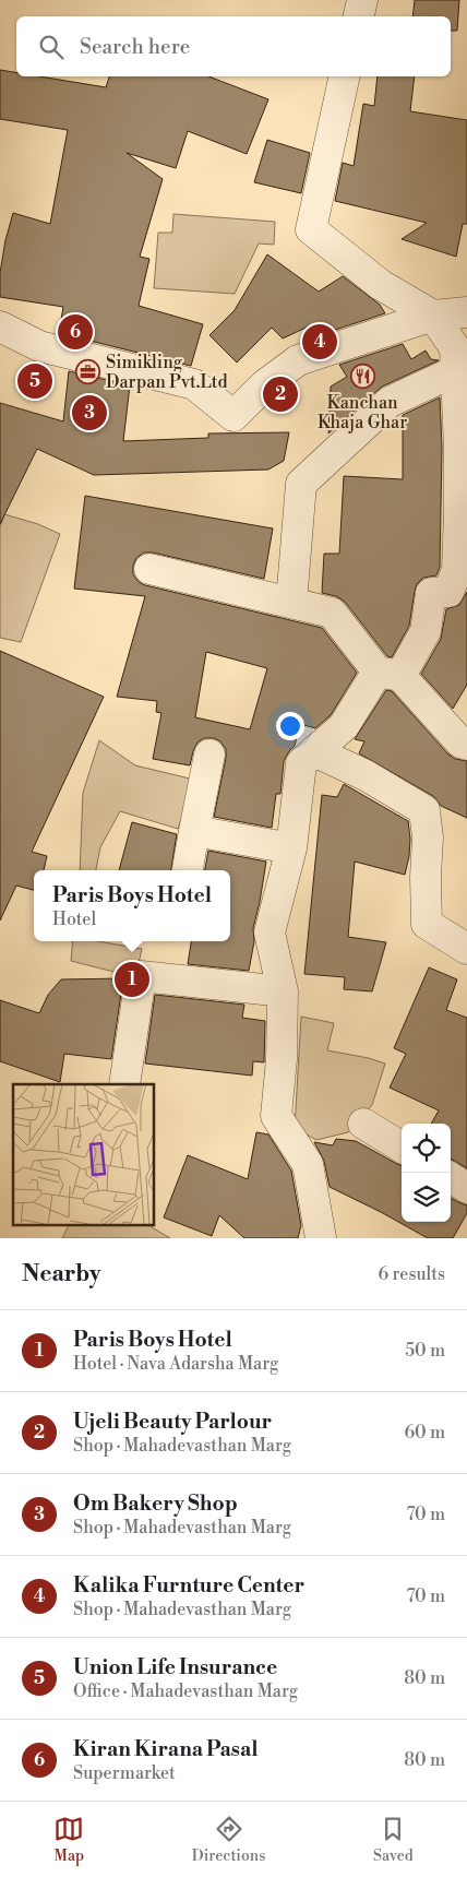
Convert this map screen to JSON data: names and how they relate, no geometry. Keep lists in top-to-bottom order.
{
  "places": {
    "office": ["Simikling Darpan Pvt.Ltd"],
    "restaurant": ["Kanchan Khaja Ghar"]
  },
  "page": {
    "search": "Search here",
    "pins": [
      "6",
      "4",
      "5",
      "2",
      "3",
      "1"
    ],
    "popup": ["Paris Boys Hotel", "Hotel"],
    "heading": ["Nearby", "6 results"],
    "list": [
      {
        "mark": "1",
        "name": "Paris Boys Hotel",
        "note": "Hotel · Nava Adarsha Marg",
        "value": "50 m"
      },
      {
        "mark": "2",
        "name": "Ujeli Beauty Parlour",
        "note": "Shop · Mahadevasthan Marg",
        "value": "60 m"
      },
      {
        "mark": "3",
        "name": "Om Bakery Shop",
        "note": "Shop · Mahadevasthan Marg",
        "value": "70 m"
      },
      {
        "mark": "4",
        "name": "Kalika Furnture Center",
        "note": "Shop · Mahadevasthan Marg",
        "value": "70 m"
      },
      {
        "mark": "5",
        "name": "Union Life Insurance",
        "note": "Office · Mahadevasthan Marg",
        "value": "80 m"
      },
      {
        "mark": "6",
        "name": "Kiran Kirana Pasal",
        "note": "Supermarket",
        "value": "80 m"
      }
    ],
    "nav": ["Map", "Directions", "Saved"]
  }
}
